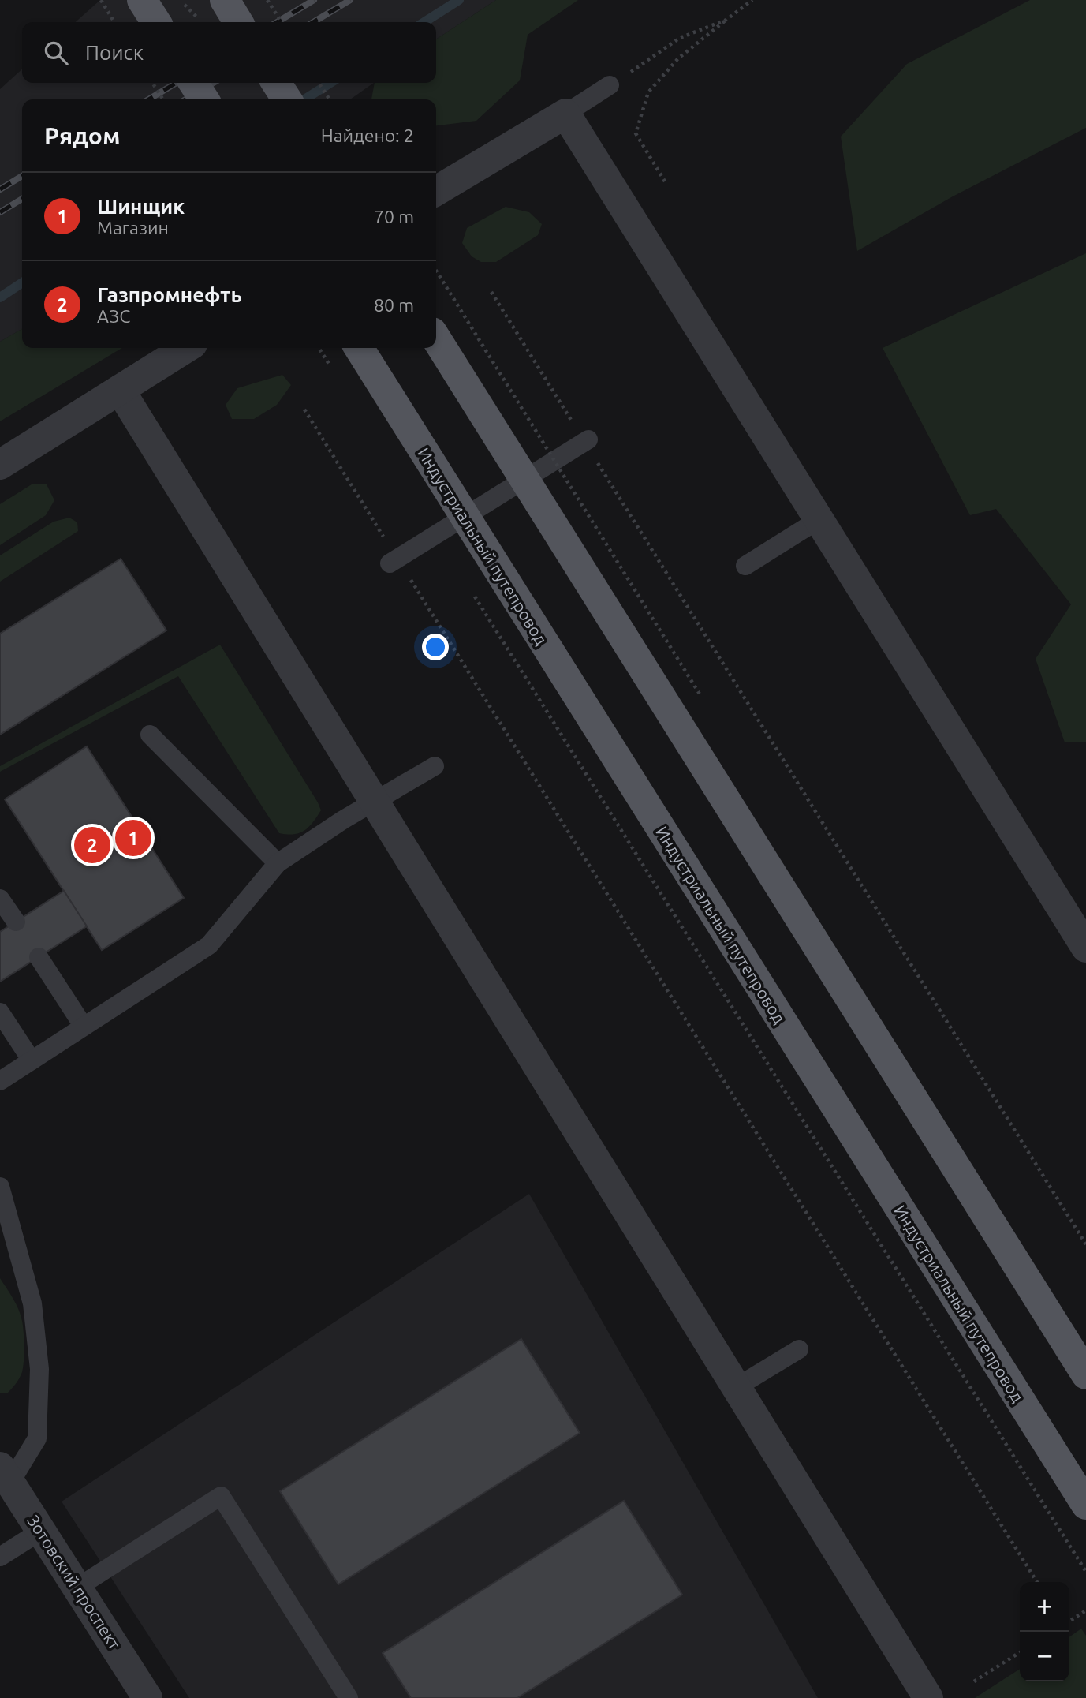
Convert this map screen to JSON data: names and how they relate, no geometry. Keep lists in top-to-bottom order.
{
  "streets": {
    "main road": ["Индустриальный путепровод"],
    "street": ["Зотовский проспект"]
  },
  "page": {
    "search": "Поиск",
    "heading": ["Рядом", "Найдено: 2"],
    "list": [
      {
        "mark": "1",
        "name": "Шинщик",
        "note": "Магазин",
        "value": "70 m"
      },
      {
        "mark": "2",
        "name": "Газпромнефть",
        "note": "АЗС",
        "value": "80 m"
      }
    ],
    "pins": ["1", "2"],
    "map_buttons": ["+", "−"]
  }
}
